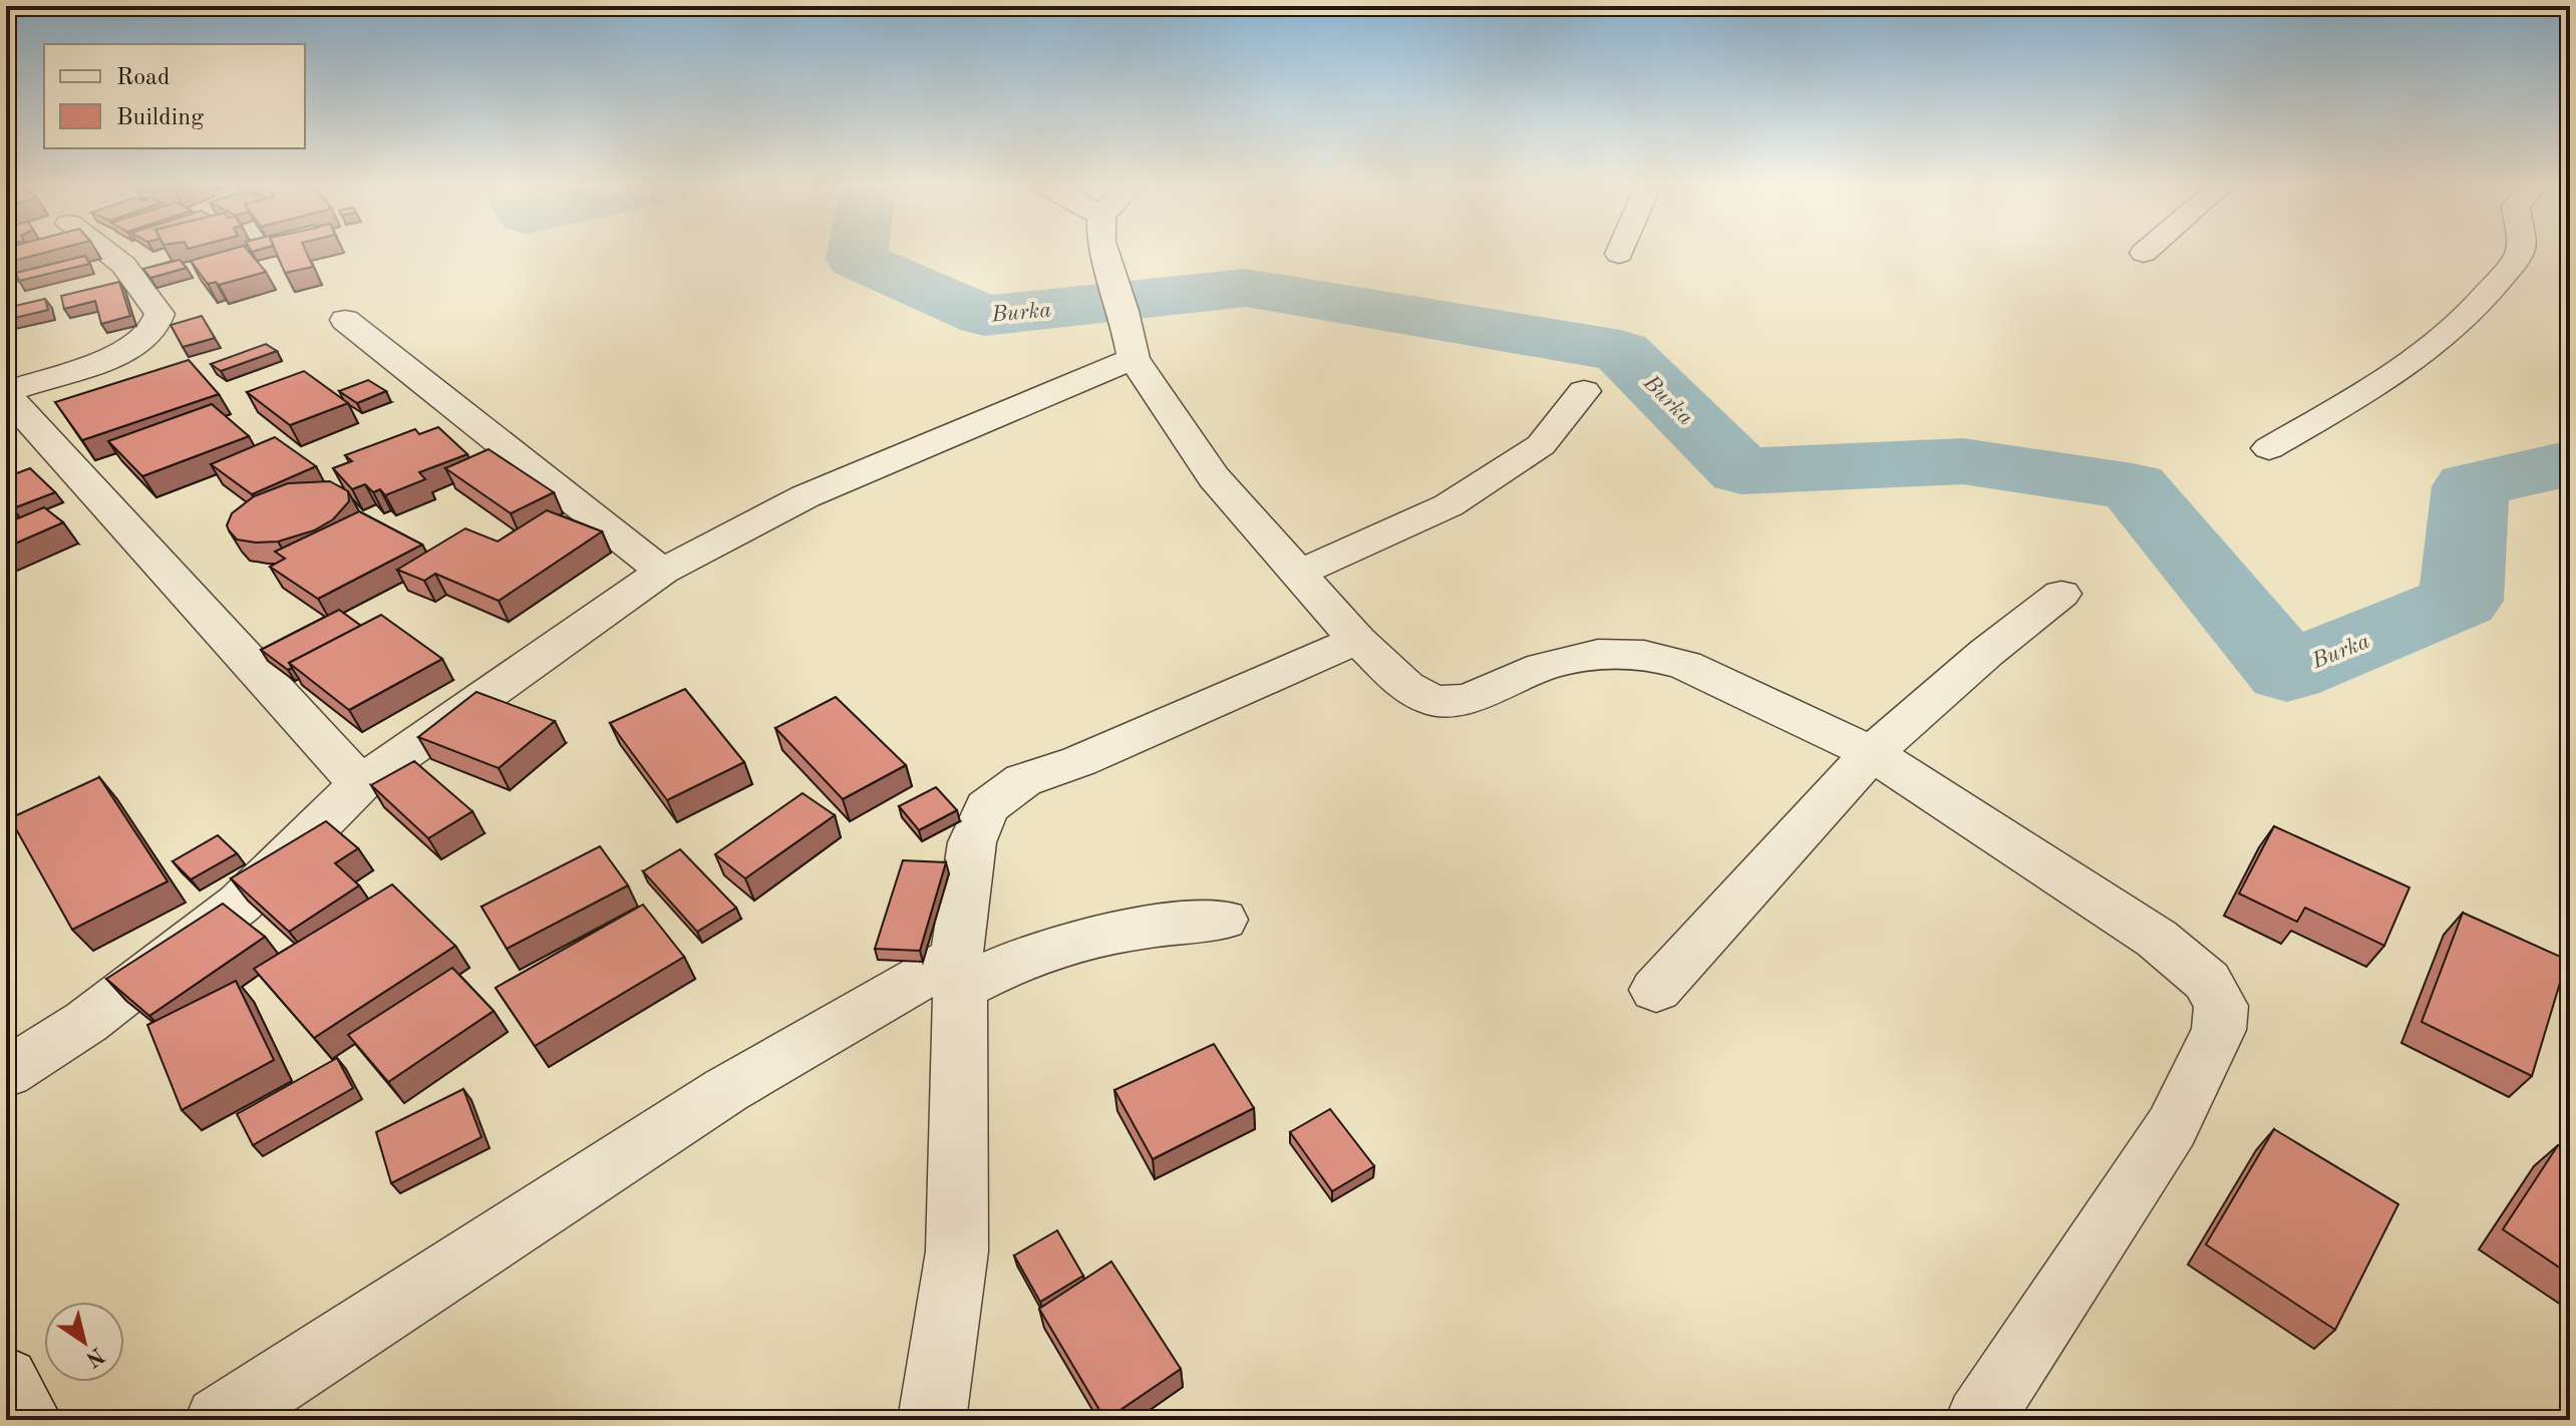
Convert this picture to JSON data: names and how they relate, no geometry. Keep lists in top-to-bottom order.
{
  "water": ["Burka"],
  "legend": ["Road", "Building"],
  "north": "bottom right"
}
